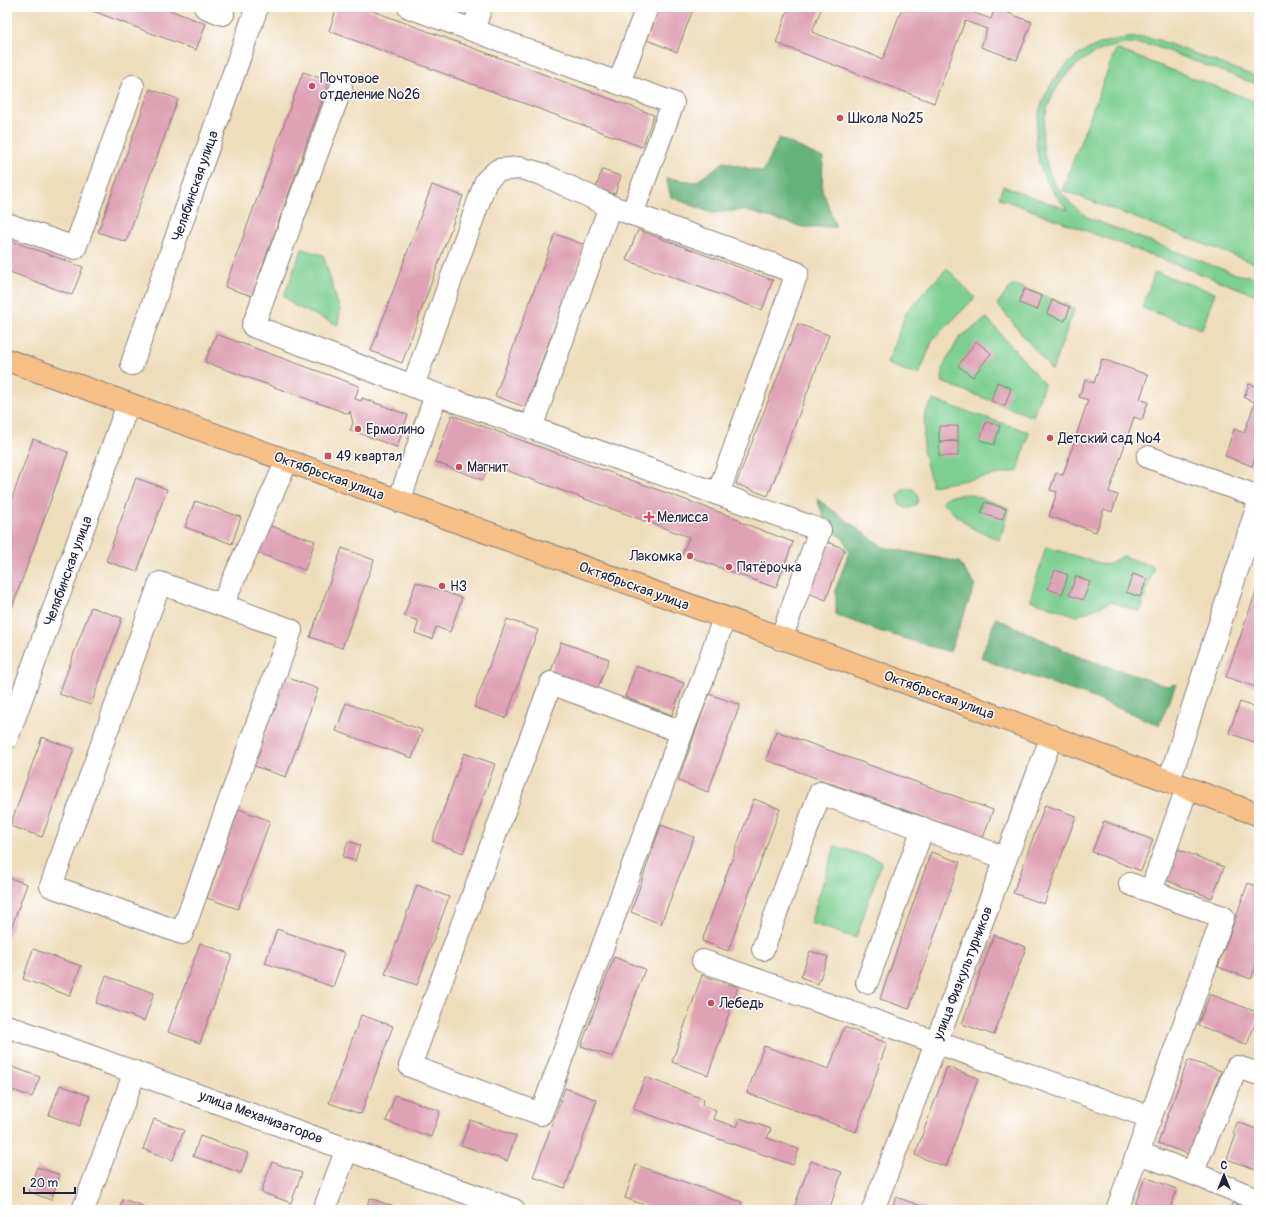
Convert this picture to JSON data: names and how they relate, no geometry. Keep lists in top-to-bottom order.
{
  "streets": {
    "main road": ["Октябрьская улица"],
    "street": ["Челябинская улица", "улица Физкультурников", "улица Механизаторов"]
  },
  "crossings": [
    ["Челябинская улица", "Октябрьская улица"],
    ["Октябрьская улица", "улица Физкультурников"]
  ],
  "places": {
    "other": [
      "Почтовое отделение №26",
      "Школа №25",
      "Ермолино",
      "Детский сад №4",
      "Магнит",
      "Лакомка",
      "Пятёрочка",
      "НЗ",
      "Лебедь"
    ],
    "transit": ["49 квартал"],
    "health": ["Мелисса"]
  },
  "scale_bar": "20 m",
  "north": "top"
}
